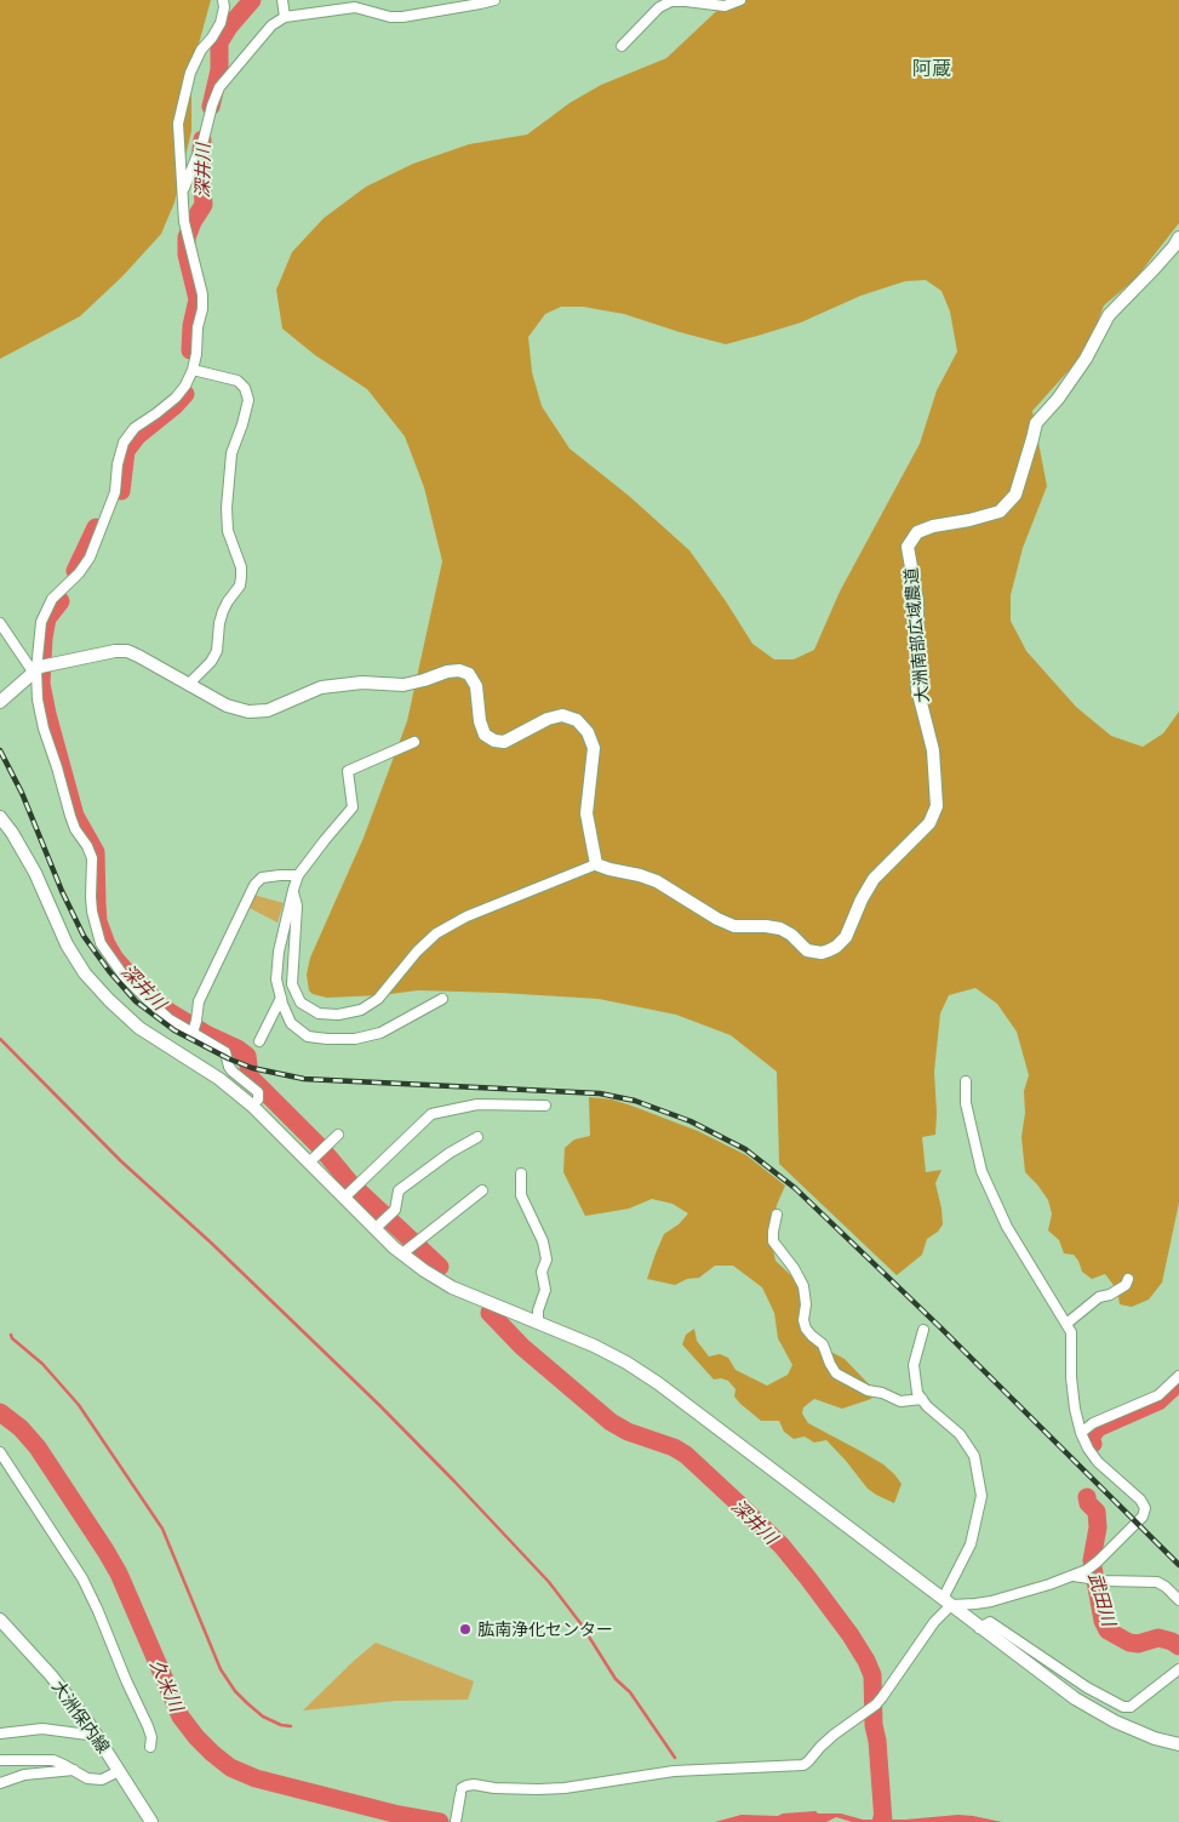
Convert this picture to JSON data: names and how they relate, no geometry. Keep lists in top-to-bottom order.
{
  "streets": {
    "street": ["大洲南部広域農道", "大洲保内線"]
  },
  "districts": ["阿蔵"],
  "water": ["深井川", "武田川", "久米川"],
  "places": ["肱南浄化センター"]
}
